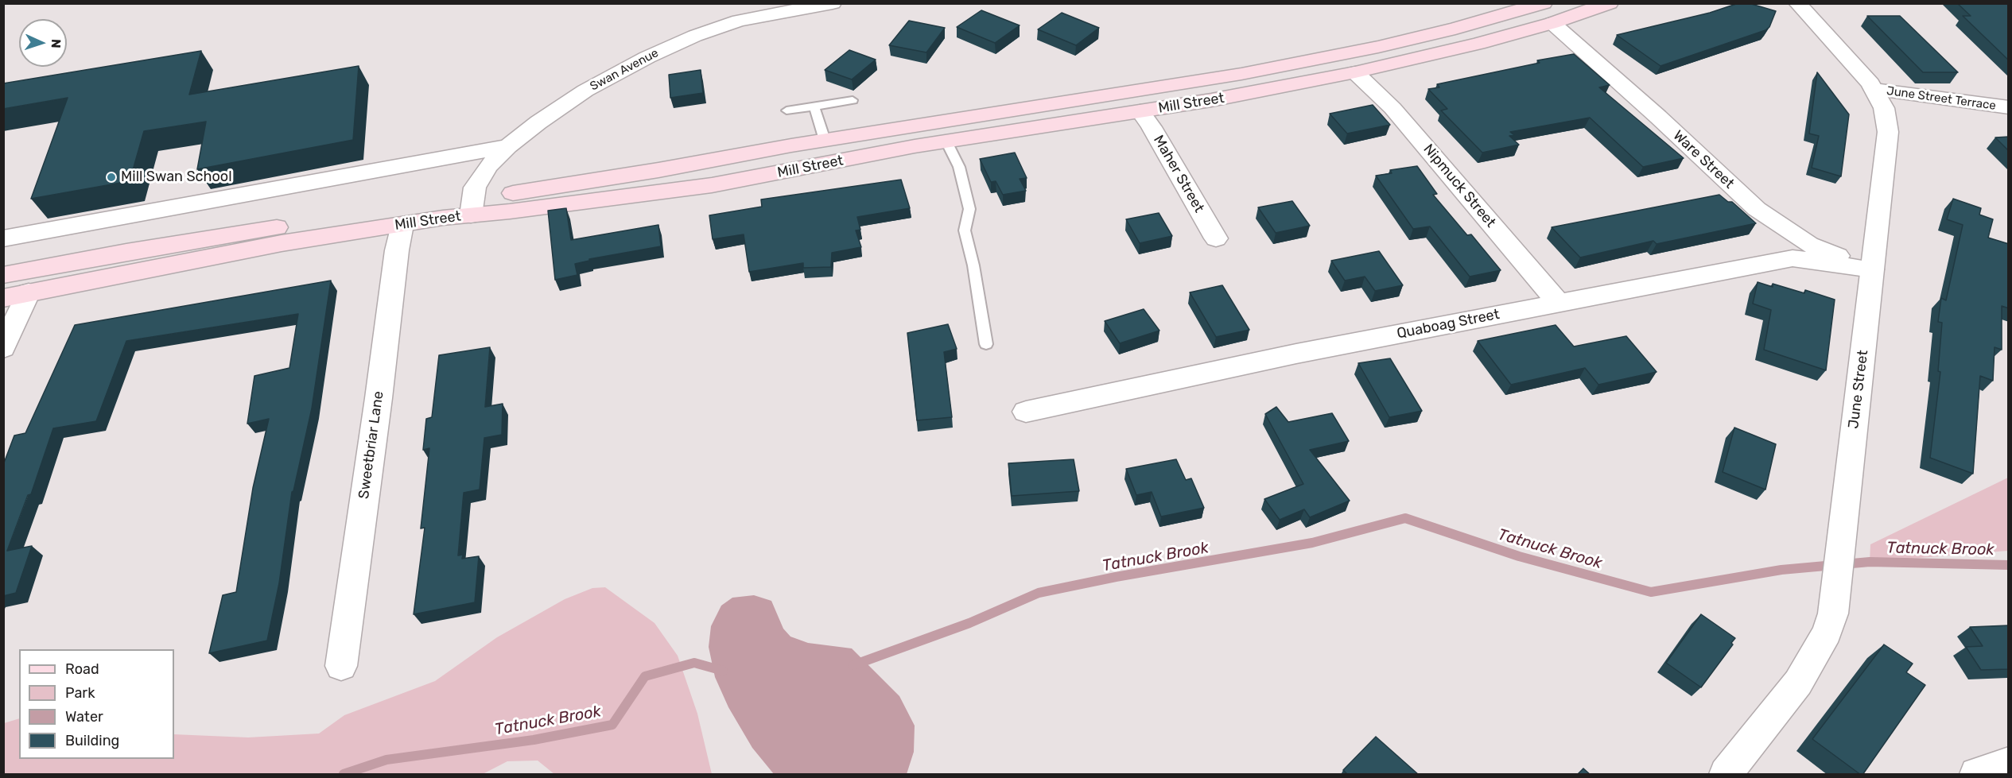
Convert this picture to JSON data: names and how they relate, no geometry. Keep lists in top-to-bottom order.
{
  "streets": {
    "main road": ["Mill Street"],
    "street": [
      "Swan Avenue",
      "June Street Terrace",
      "Ware Street",
      "Maher Street",
      "Nipmuck Street",
      "Quaboag Street",
      "June Street",
      "Sweetbriar Lane"
    ]
  },
  "crossings": [
    ["Swan Avenue", "Mill Street"],
    ["June Street Terrace", "June Street"],
    ["Mill Street", "Ware Street"],
    ["Mill Street", "Maher Street"],
    ["Mill Street", "Nipmuck Street"],
    ["Mill Street", "Sweetbriar Lane"],
    ["Ware Street", "Quaboag Street"],
    ["Ware Street", "June Street"],
    ["Nipmuck Street", "Quaboag Street"],
    ["Quaboag Street", "June Street"]
  ],
  "water": ["Tatnuck Brook"],
  "places": ["Mill Swan School"],
  "legend": [
    "Road",
    "Park",
    "Water",
    "Building"
  ],
  "north": "right"
}
